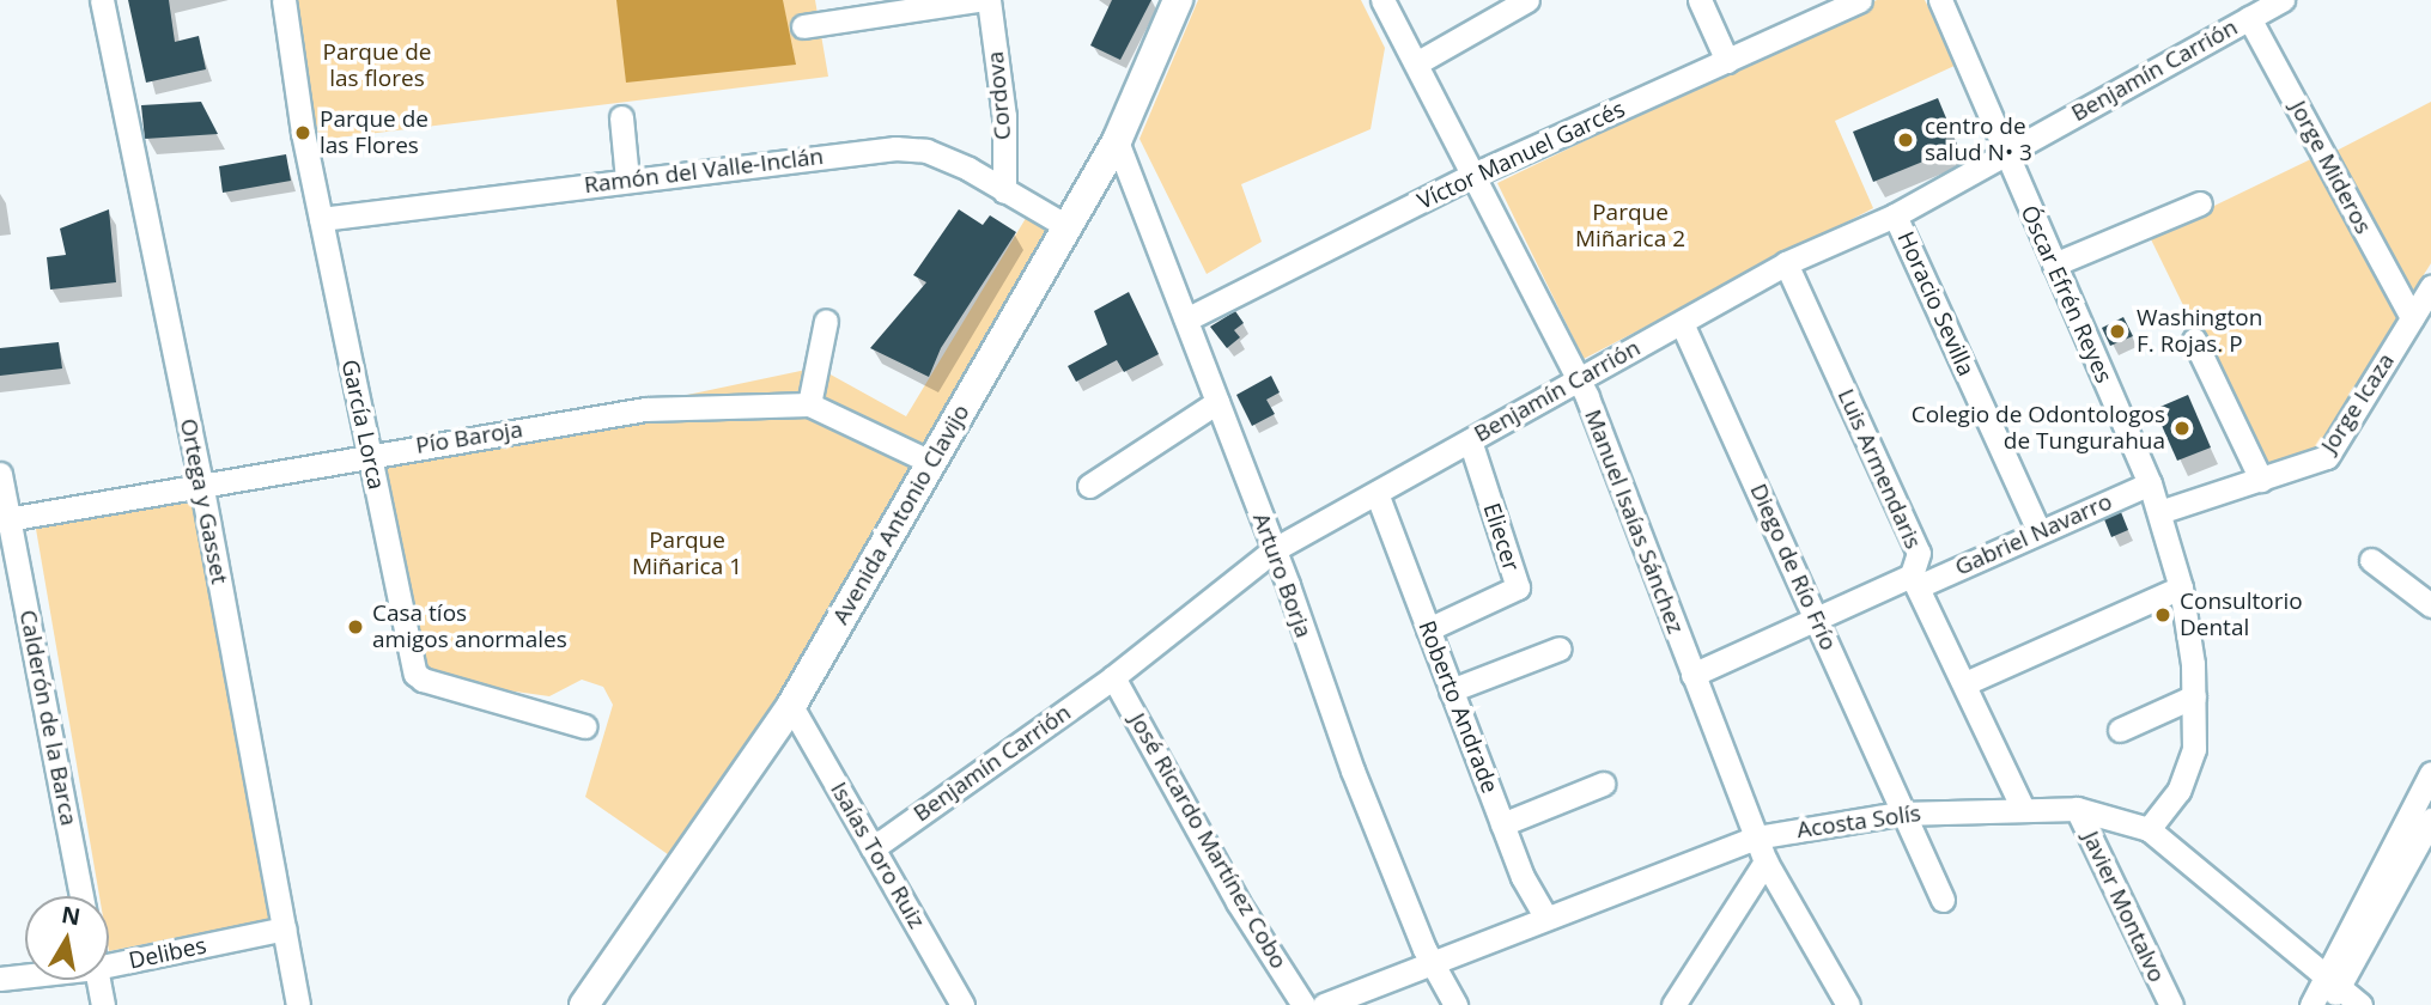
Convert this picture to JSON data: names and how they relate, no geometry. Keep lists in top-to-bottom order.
{
  "streets": {
    "main road": ["Avenida Antonio Clavijo"],
    "street": [
      "Benjamín Carrión",
      "Cordova",
      "Víctor Manuel Garcés",
      "Jorge Mideros",
      "Ramón del Valle-Inclán",
      "Óscar Efrén Reyes",
      "Horacio Sevilla",
      "Jorge Icaza",
      "García Lorca",
      "Pío Baroja",
      "Luis Armendaris",
      "Ortega y Gasset",
      "Manuel Isaías Sánchez",
      "Gabriel Navarro",
      "Eliecer",
      "Diego de Río Frío",
      "Arturo Borja",
      "Roberto Andrade",
      "Calderón de la Barca",
      "Acosta Solís",
      "José Ricardo Martínez Cobo",
      "Isaías Toro Ruiz",
      "Javier Montalvo",
      "Delibes"
    ]
  },
  "crossings": [
    ["Benjamín Carrión", "Jorge Mideros"],
    ["Benjamín Carrión", "Óscar Efrén Reyes"],
    ["Benjamín Carrión", "Horacio Sevilla"],
    ["Benjamín Carrión", "Luis Armendaris"],
    ["Benjamín Carrión", "Manuel Isaías Sánchez"],
    ["Benjamín Carrión", "Eliecer"],
    ["Benjamín Carrión", "Diego de Río Frío"],
    ["Benjamín Carrión", "Arturo Borja"],
    ["Benjamín Carrión", "Roberto Andrade"],
    ["Benjamín Carrión", "José Ricardo Martínez Cobo"],
    ["Benjamín Carrión", "Isaías Toro Ruiz"],
    ["Cordova", "Ramón del Valle-Inclán"],
    ["Víctor Manuel Garcés", "Manuel Isaías Sánchez"],
    ["Víctor Manuel Garcés", "Arturo Borja"],
    ["Jorge Mideros", "Jorge Icaza"],
    ["Ramón del Valle-Inclán", "García Lorca"],
    ["Ramón del Valle-Inclán", "Avenida Antonio Clavijo"],
    ["Óscar Efrén Reyes", "Jorge Icaza"],
    ["Óscar Efrén Reyes", "Gabriel Navarro"],
    ["Óscar Efrén Reyes", "Acosta Solís"],
    ["Horacio Sevilla", "Gabriel Navarro"],
    ["García Lorca", "Pío Baroja"],
    ["Pío Baroja", "Ortega y Gasset"],
    ["Pío Baroja", "Avenida Antonio Clavijo"],
    ["Pío Baroja", "Calderón de la Barca"],
    ["Luis Armendaris", "Gabriel Navarro"],
    ["Luis Armendaris", "Acosta Solís"],
    ["Ortega y Gasset", "Delibes"],
    ["Avenida Antonio Clavijo", "Arturo Borja"],
    ["Avenida Antonio Clavijo", "Isaías Toro Ruiz"],
    ["Manuel Isaías Sánchez", "Gabriel Navarro"],
    ["Manuel Isaías Sánchez", "Acosta Solís"],
    ["Gabriel Navarro", "Diego de Río Frío"],
    ["Eliecer", "Roberto Andrade"],
    ["Diego de Río Frío", "Acosta Solís"],
    ["Arturo Borja", "Acosta Solís"],
    ["Roberto Andrade", "Acosta Solís"],
    ["Acosta Solís", "Javier Montalvo"]
  ],
  "parks": ["Parque de las flores", "Parque Miñarica 2", "Parque Miñarica 1"],
  "places": [
    "Parque de las Flores",
    "centro de salud N• 3",
    "Washington F. Rojas. P",
    "Colegio de Odontologos de Tungurahua",
    "Consultorio Dental",
    "Casa tíos amigos anormales"
  ],
  "north": "top"
}
